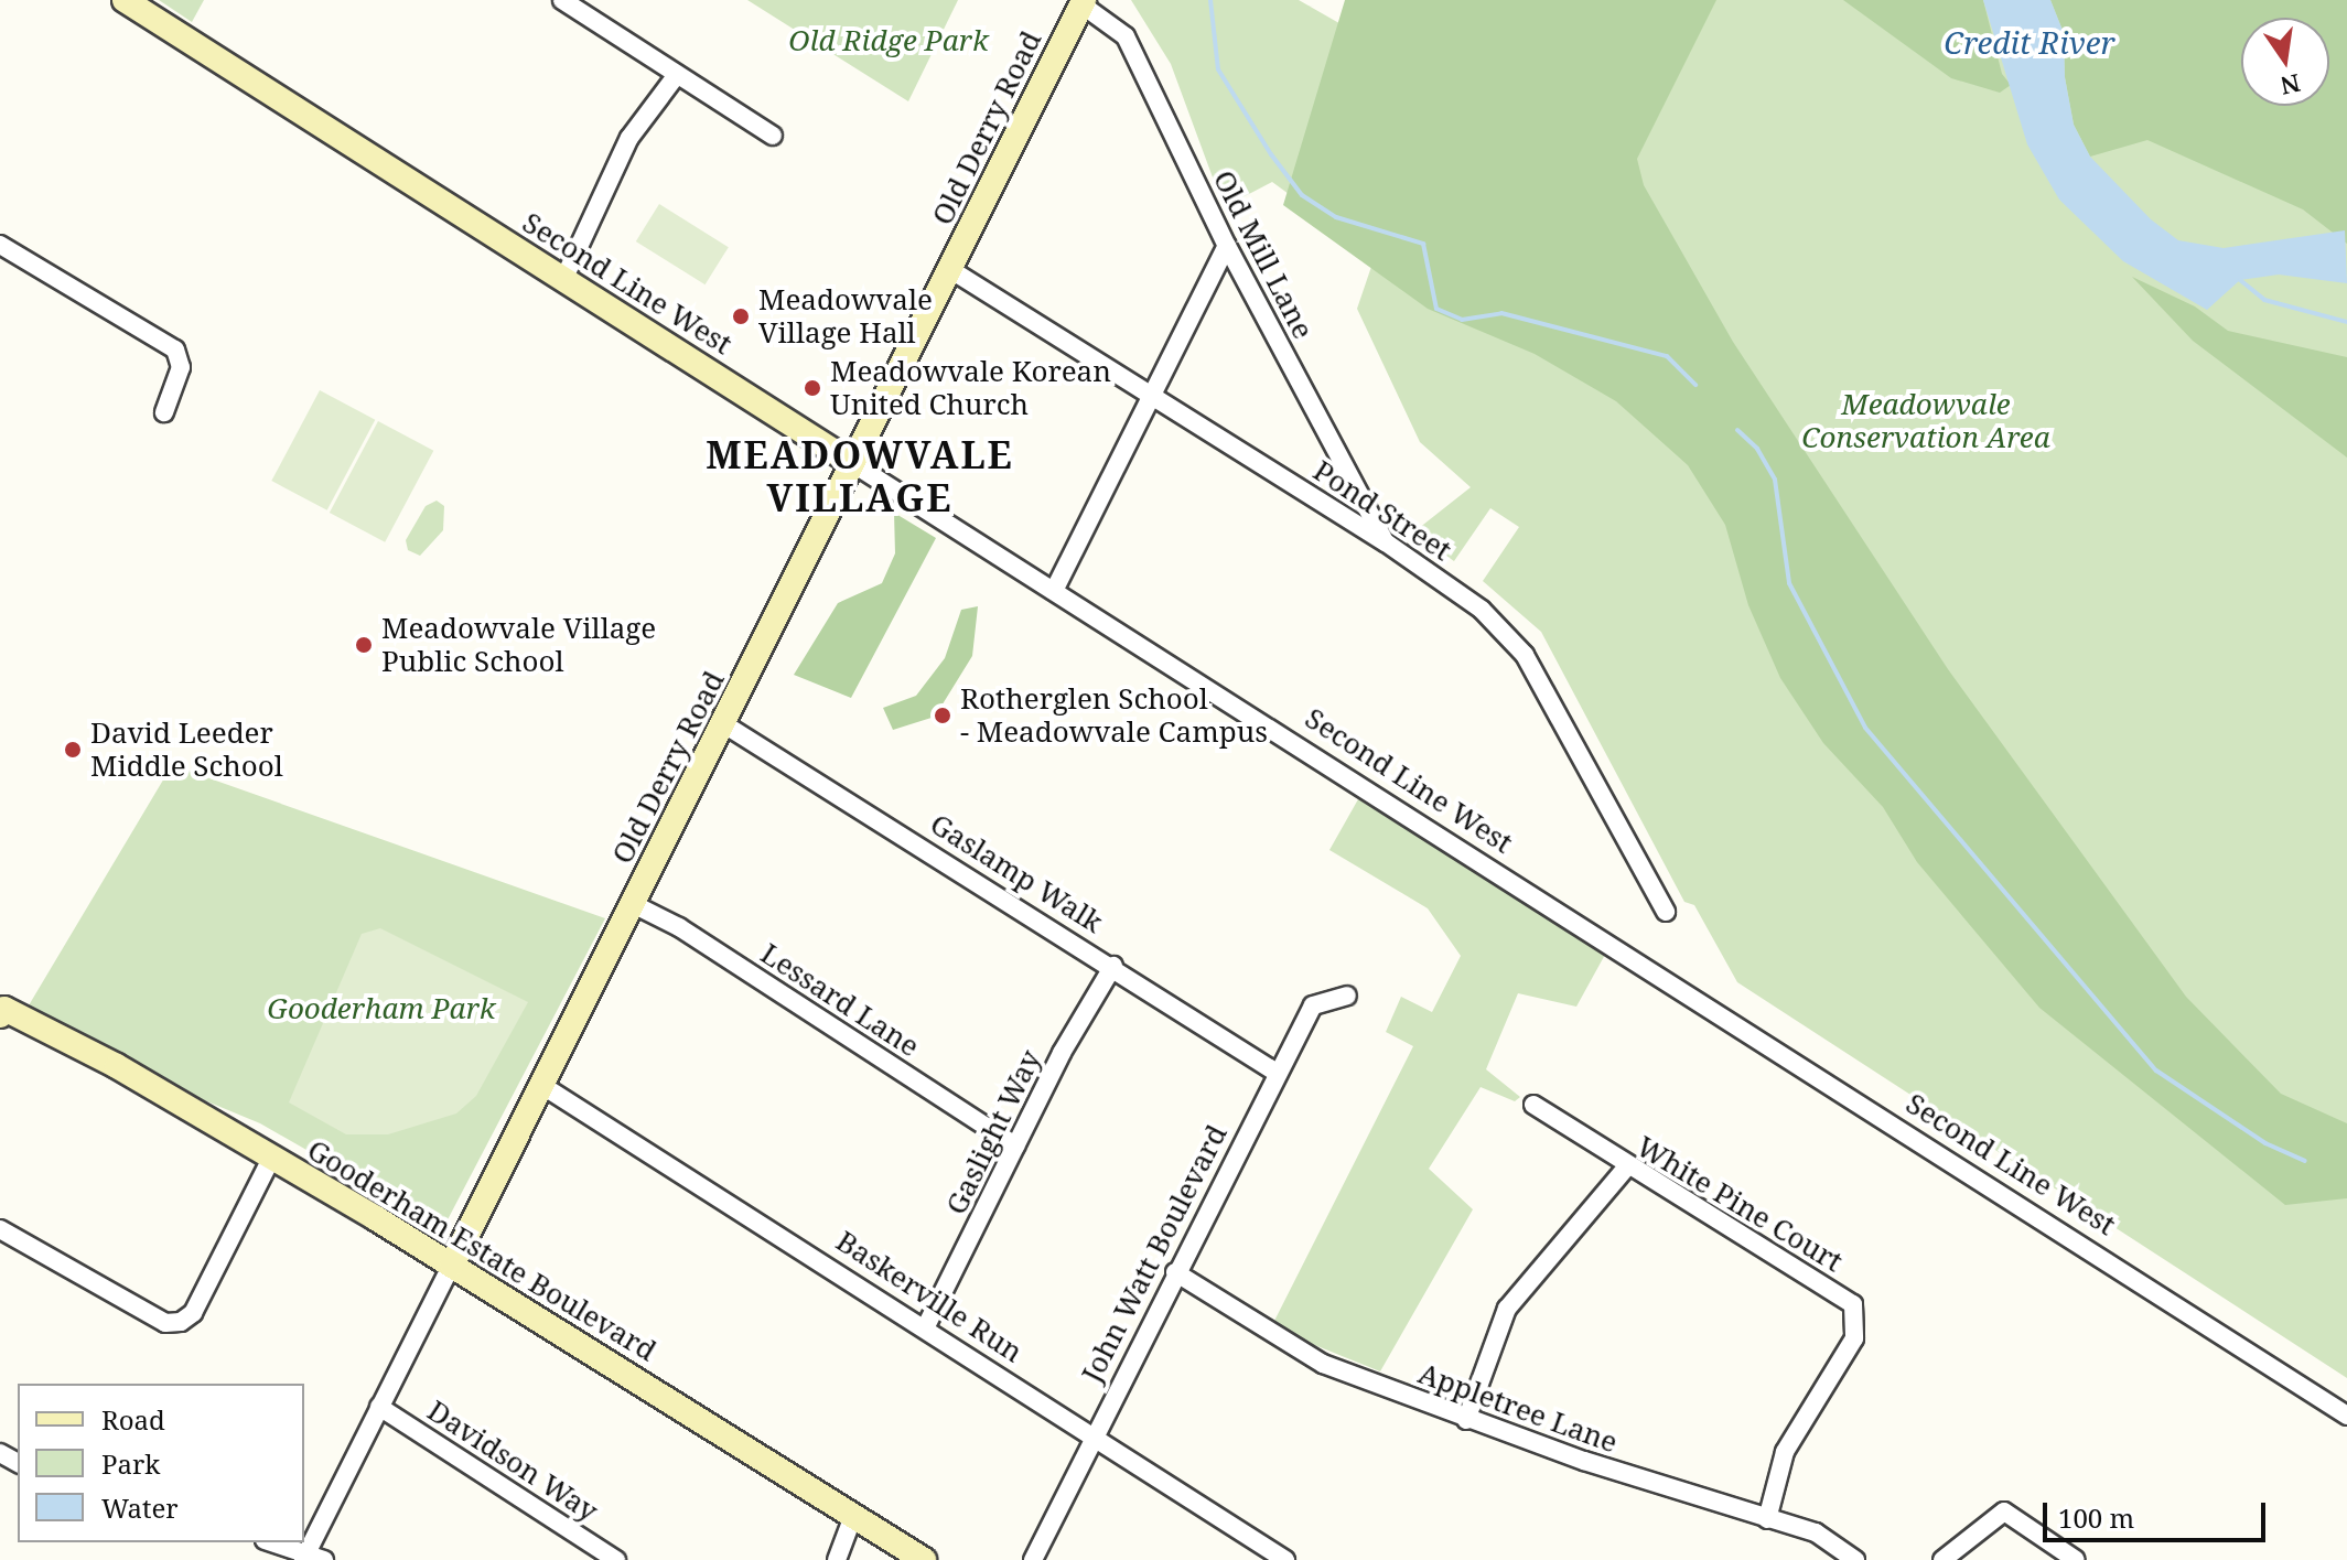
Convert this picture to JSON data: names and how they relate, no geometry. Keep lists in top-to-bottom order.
{
  "streets": {
    "street": [
      "Old Derry Road",
      "Old Mill Lane",
      "Second Line West",
      "Pond Street",
      "Gaslamp Walk",
      "Lessard Lane",
      "Gaslight Way",
      "White Pine Court",
      "Gooderham Estate Boulevard",
      "John Watt Boulevard",
      "Baskerville Run",
      "Appletree Lane",
      "Davidson Way"
    ]
  },
  "crossings": [
    ["Old Derry Road", "Old Mill Lane"],
    ["Old Derry Road", "Second Line West"],
    ["Old Derry Road", "Pond Street"],
    ["Old Derry Road", "Gaslamp Walk"],
    ["Old Derry Road", "Lessard Lane"],
    ["Old Derry Road", "Gooderham Estate Boulevard"],
    ["Old Derry Road", "Baskerville Run"],
    ["Old Derry Road", "Davidson Way"],
    ["Old Mill Lane", "Pond Street"],
    ["Gaslamp Walk", "Gaslight Way"],
    ["Gaslamp Walk", "John Watt Boulevard"],
    ["Lessard Lane", "Gaslight Way"],
    ["Gaslight Way", "Baskerville Run"],
    ["White Pine Court", "Appletree Lane"],
    ["John Watt Boulevard", "Baskerville Run"],
    ["John Watt Boulevard", "Appletree Lane"]
  ],
  "districts": ["MEADOWVALE VILLAGE"],
  "water": ["Credit River"],
  "parks": ["Old Ridge Park", "Meadowvale Conservation Area", "Gooderham Park"],
  "places": [
    "Meadowvale Village Hall",
    "Meadowvale Korean United Church",
    "Meadowvale Village Public School",
    "Rotherglen School - Meadowvale Campus",
    "David Leeder Middle School"
  ],
  "legend": ["Road", "Park", "Water"],
  "scale_bar": "100 m",
  "north": "bottom"
}
